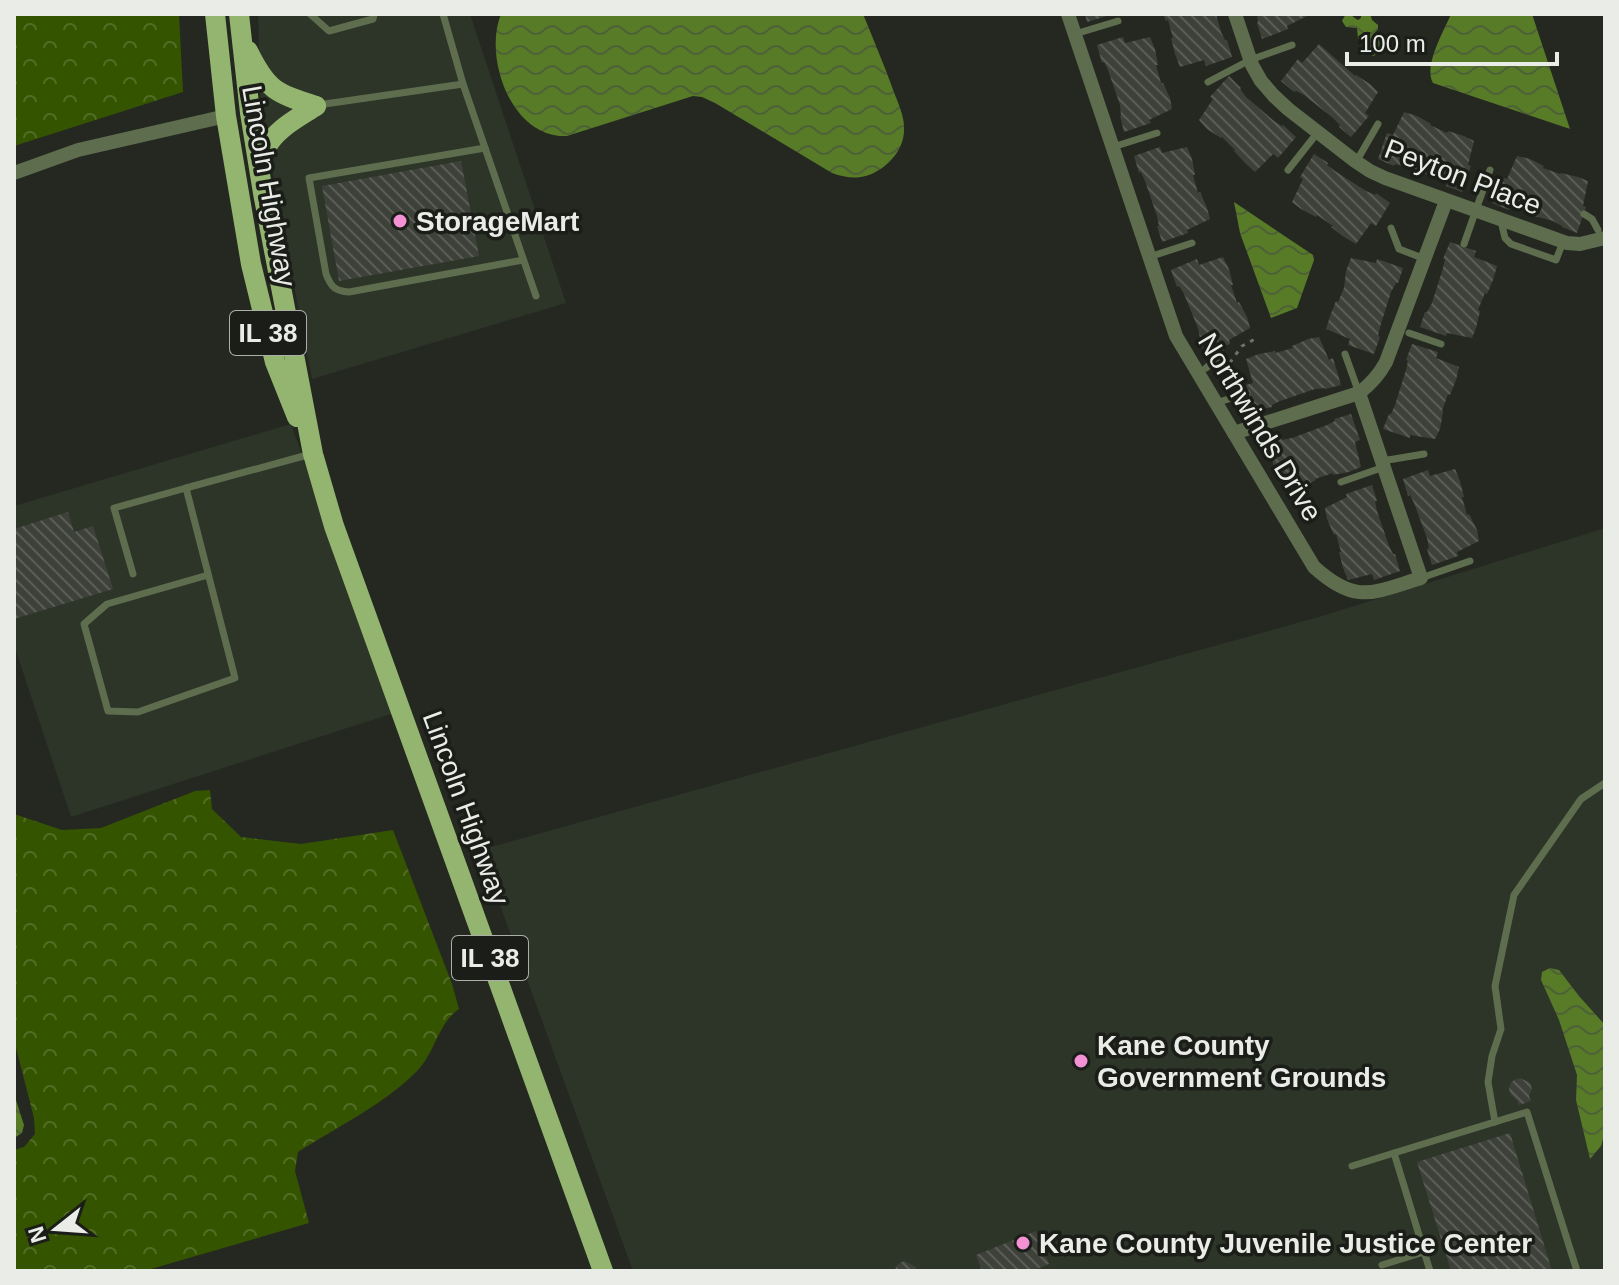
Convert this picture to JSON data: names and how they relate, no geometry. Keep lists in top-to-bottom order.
{
  "streets": {
    "main road": ["Lincoln Highway", "IL 38"],
    "street": ["Peyton Place", "Northwinds Drive"]
  },
  "places": ["StorageMart", "Kane County Government Grounds", "Kane County Juvenile Justice Center"],
  "scale_bar": "100 m",
  "north": "left"
}
